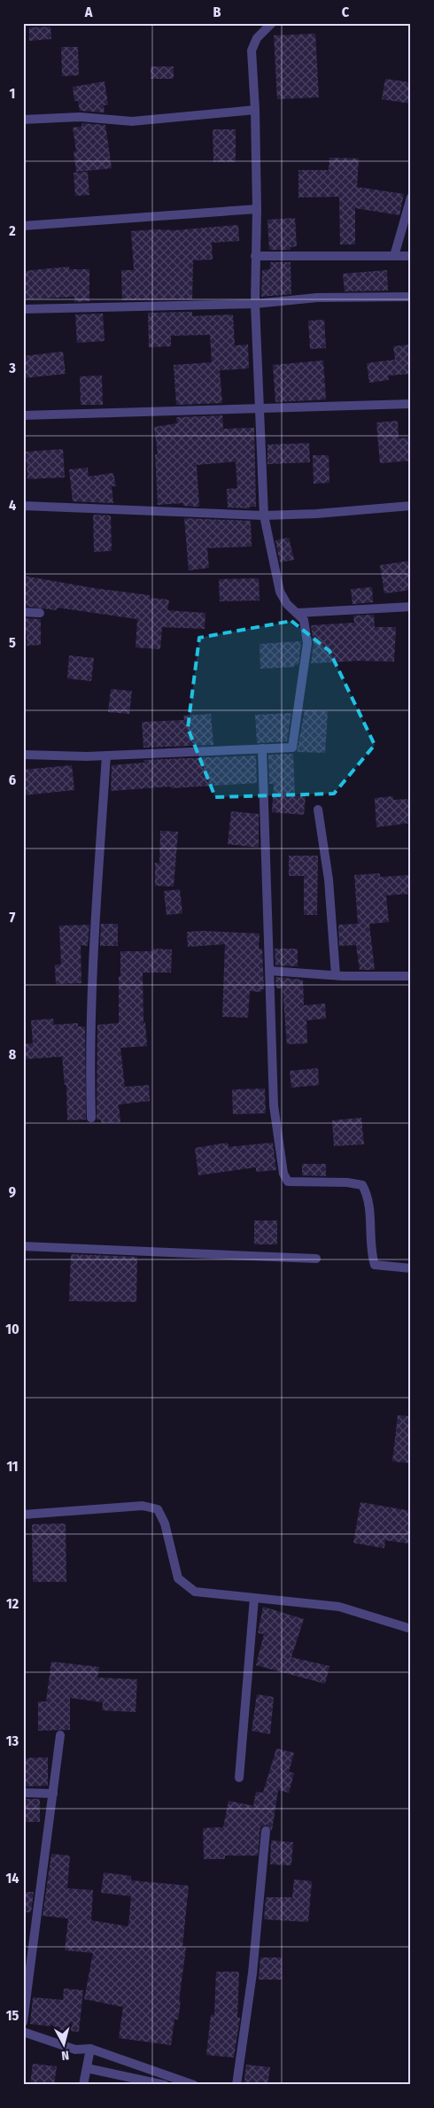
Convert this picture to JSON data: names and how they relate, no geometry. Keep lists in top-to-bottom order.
{
  "north": "bottom",
  "grid": {
    "columns": ["A", "B", "C"],
    "rows": [
      "1",
      "2",
      "3",
      "4",
      "5",
      "6",
      "7",
      "8",
      "9",
      "10",
      "11",
      "12",
      "13",
      "14",
      "15"
    ]
  }
}
